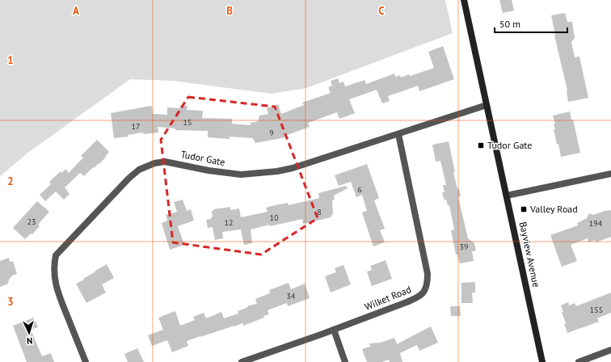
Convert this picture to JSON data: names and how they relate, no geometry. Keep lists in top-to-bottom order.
{
  "streets": {
    "main road": ["Bayview Avenue"],
    "street": ["Tudor Gate", "Wilket Road"]
  },
  "crossings": [
    ["Tudor Gate", "Bayview Avenue"],
    ["Tudor Gate", "Wilket Road"]
  ],
  "places": {
    "transit": ["Tudor Gate", "Valley Road"]
  },
  "house_numbers": [
    "15",
    "17",
    "9",
    "6",
    "8",
    "10",
    "23",
    "12",
    "194",
    "39",
    "34",
    "155"
  ],
  "scale_bar": "50 m",
  "north": "bottom",
  "grid": {
    "columns": ["A", "B", "C"],
    "rows": ["1", "2", "3"]
  }
}
